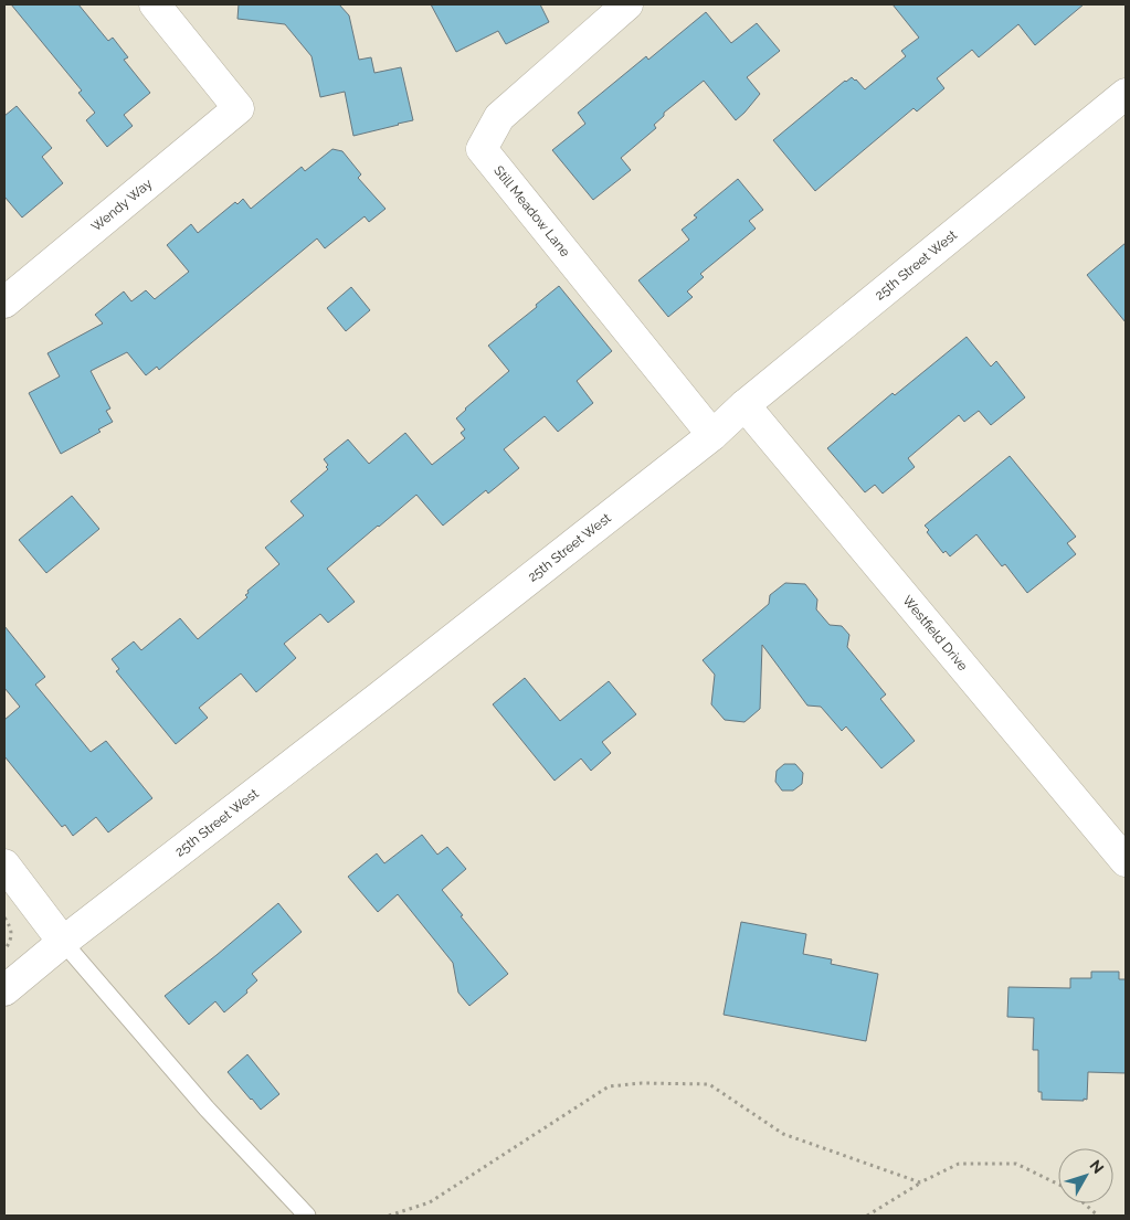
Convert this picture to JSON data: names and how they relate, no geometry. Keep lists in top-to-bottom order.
{
  "streets": {
    "street": [
      "Wendy Way",
      "Still Meadow Lane",
      "25th Street West",
      "Westfield Drive"
    ]
  },
  "crossings": [
    ["Still Meadow Lane", "25th Street West"],
    ["25th Street West", "Westfield Drive"]
  ],
  "north": "top right"
}
